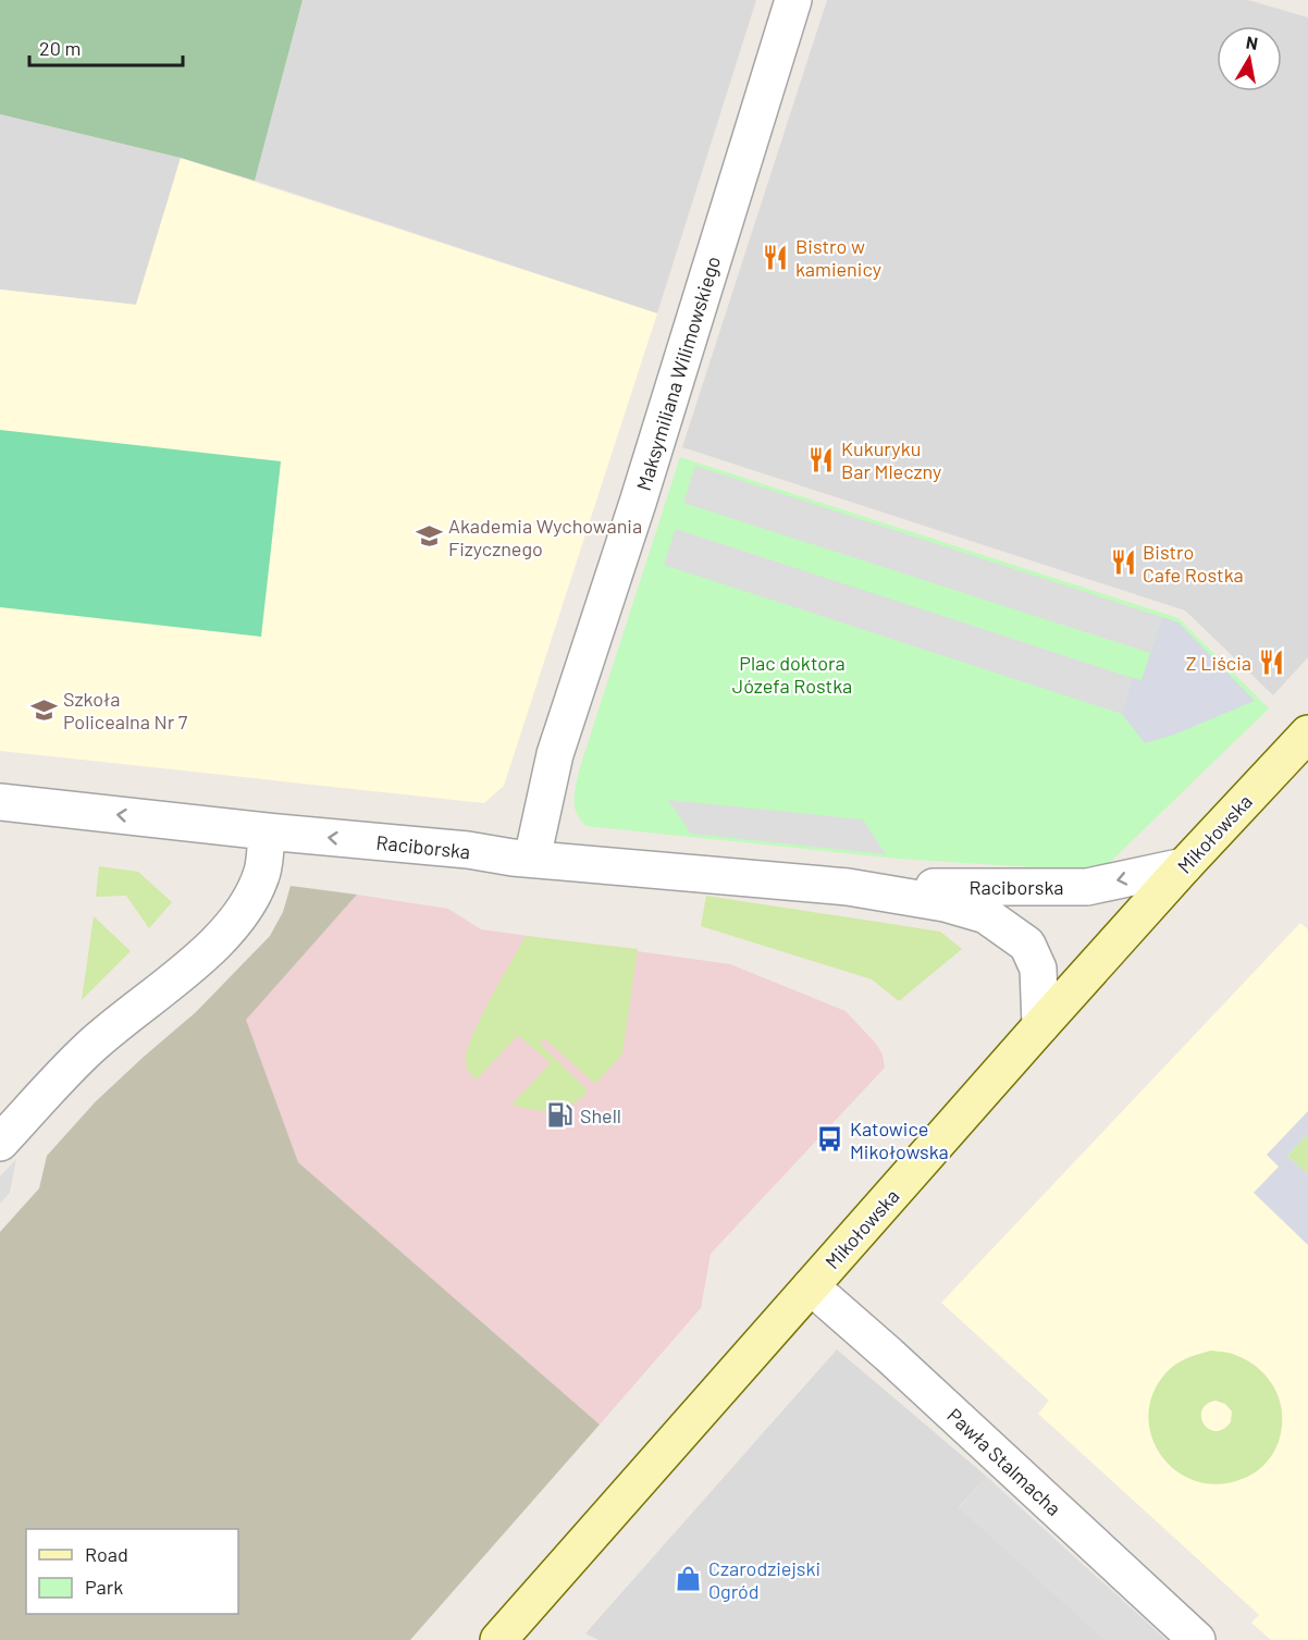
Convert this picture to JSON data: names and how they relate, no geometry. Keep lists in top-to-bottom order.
{
  "streets": {
    "main road": ["Mikołowska"],
    "street": ["Maksymiliana Wilimowskiego", "Raciborska", "Pawła Stalmacha"]
  },
  "crossings": [
    ["Maksymiliana Wilimowskiego", "Raciborska"],
    ["Mikołowska", "Raciborska"],
    ["Mikołowska", "Pawła Stalmacha"]
  ],
  "one_way": ["Raciborska"],
  "parks": ["Plac doktora Józefa Rostka"],
  "places": {
    "restaurant": [
      "Bistro w kamienicy",
      "Kukuryku Bar Mleczny",
      "Bistro Cafe Rostka",
      "Z Liścia"
    ],
    "school or university": ["Akademia Wychowania Fizycznego", "Szkoła Policealna Nr 7"],
    "fuel station": ["Shell"],
    "bus stop": ["Katowice Mikołowska"],
    "shop": ["Czarodziejski Ogród"]
  },
  "legend": ["Road", "Park"],
  "scale_bar": "20 m",
  "north": "top"
}
